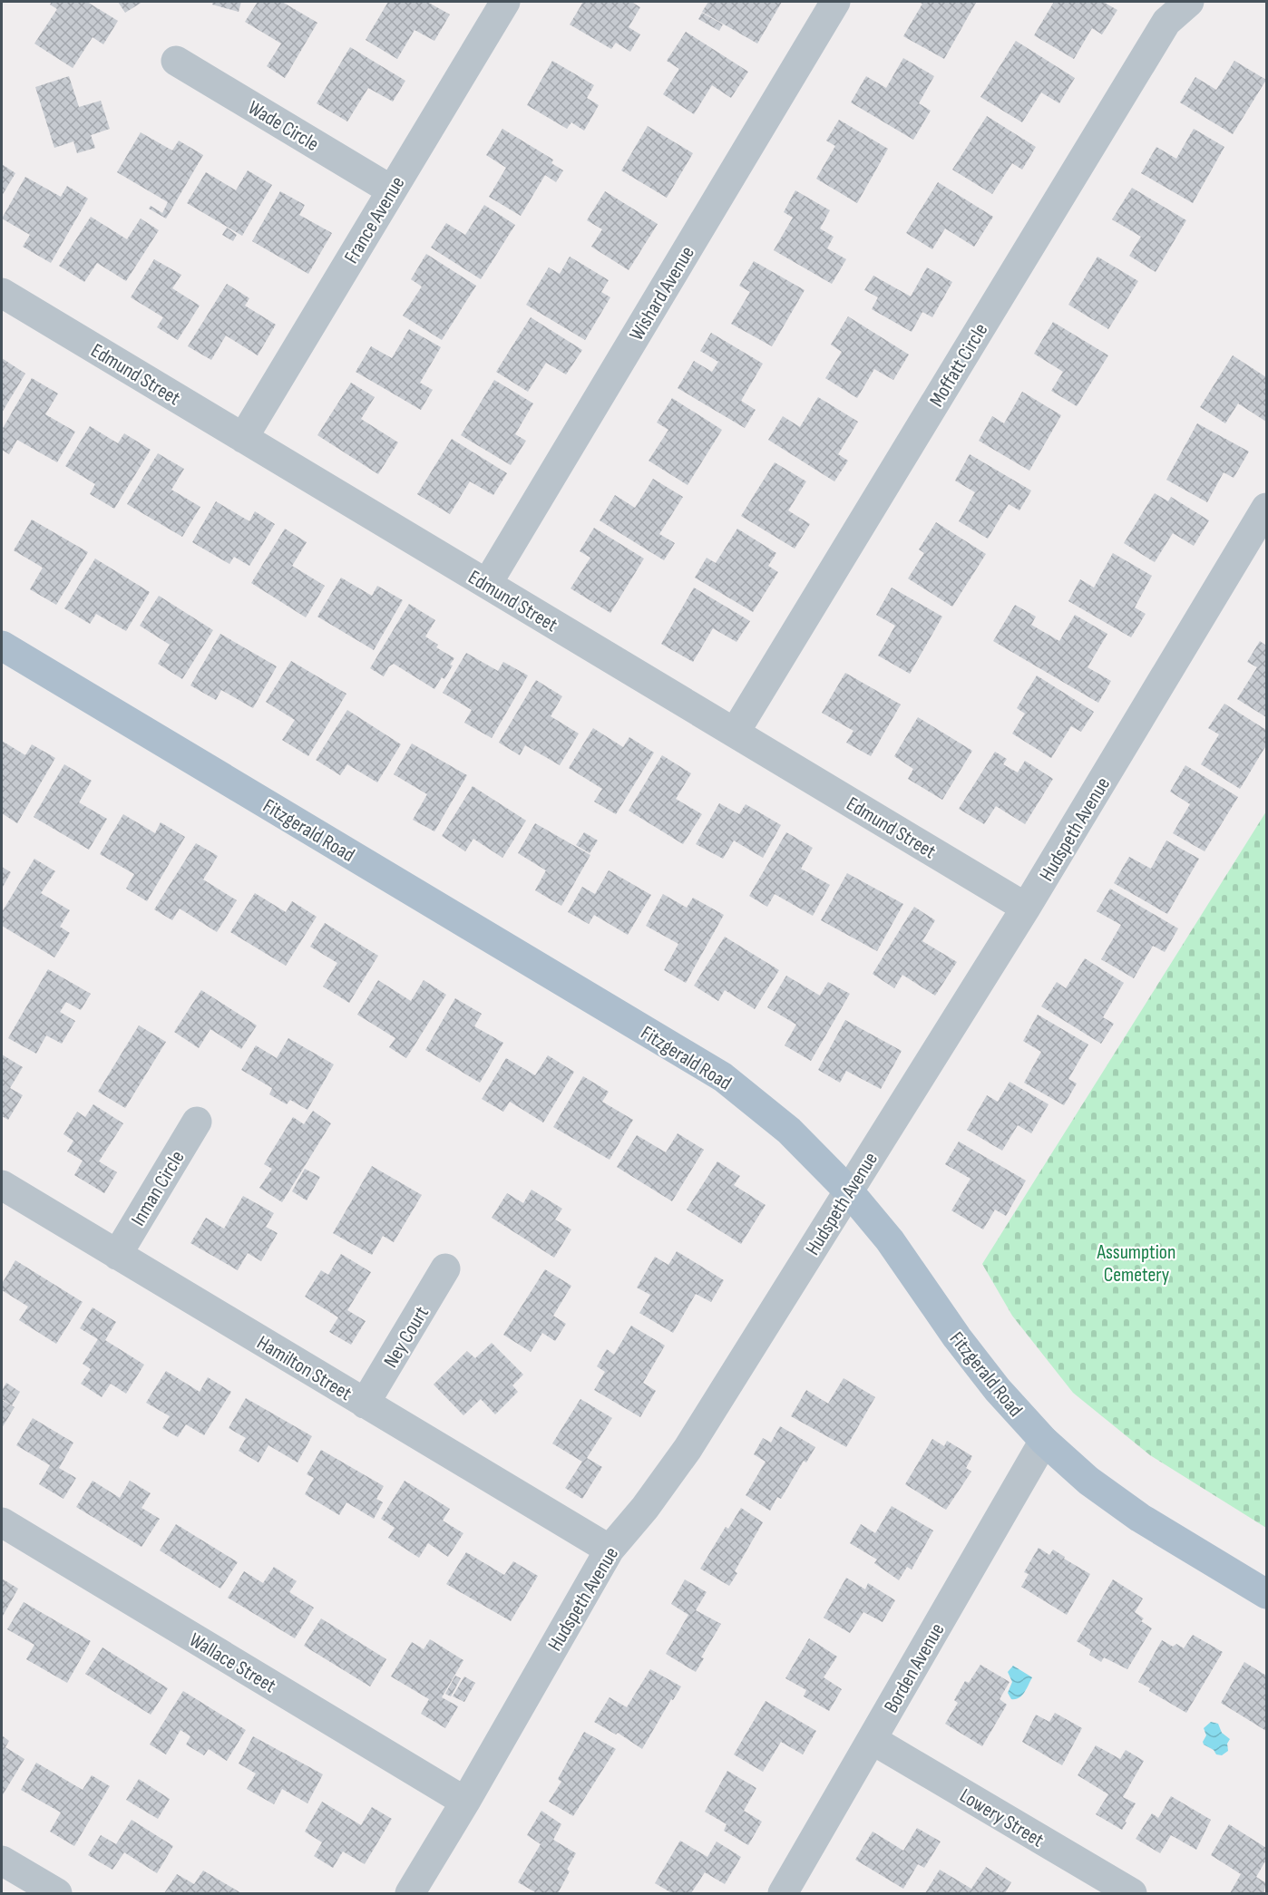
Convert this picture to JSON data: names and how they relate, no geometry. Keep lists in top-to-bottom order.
{
  "streets": {
    "main road": ["Fitzgerald Road"],
    "street": [
      "Wade Circle",
      "France Avenue",
      "Wishard Avenue",
      "Moffatt Circle",
      "Edmund Street",
      "Hudspeth Avenue",
      "Inman Circle",
      "Ney Court",
      "Hamilton Street",
      "Wallace Street",
      "Borden Avenue",
      "Lowery Street"
    ]
  },
  "crossings": [
    ["Wade Circle", "France Avenue"],
    ["France Avenue", "Edmund Street"],
    ["Wishard Avenue", "Edmund Street"],
    ["Moffatt Circle", "Edmund Street"],
    ["Edmund Street", "Hudspeth Avenue"],
    ["Hudspeth Avenue", "Fitzgerald Road"],
    ["Hudspeth Avenue", "Hamilton Street"],
    ["Hudspeth Avenue", "Wallace Street"],
    ["Fitzgerald Road", "Borden Avenue"],
    ["Inman Circle", "Hamilton Street"],
    ["Ney Court", "Hamilton Street"],
    ["Borden Avenue", "Lowery Street"]
  ],
  "parks": ["Assumption Cemetery"]
}
